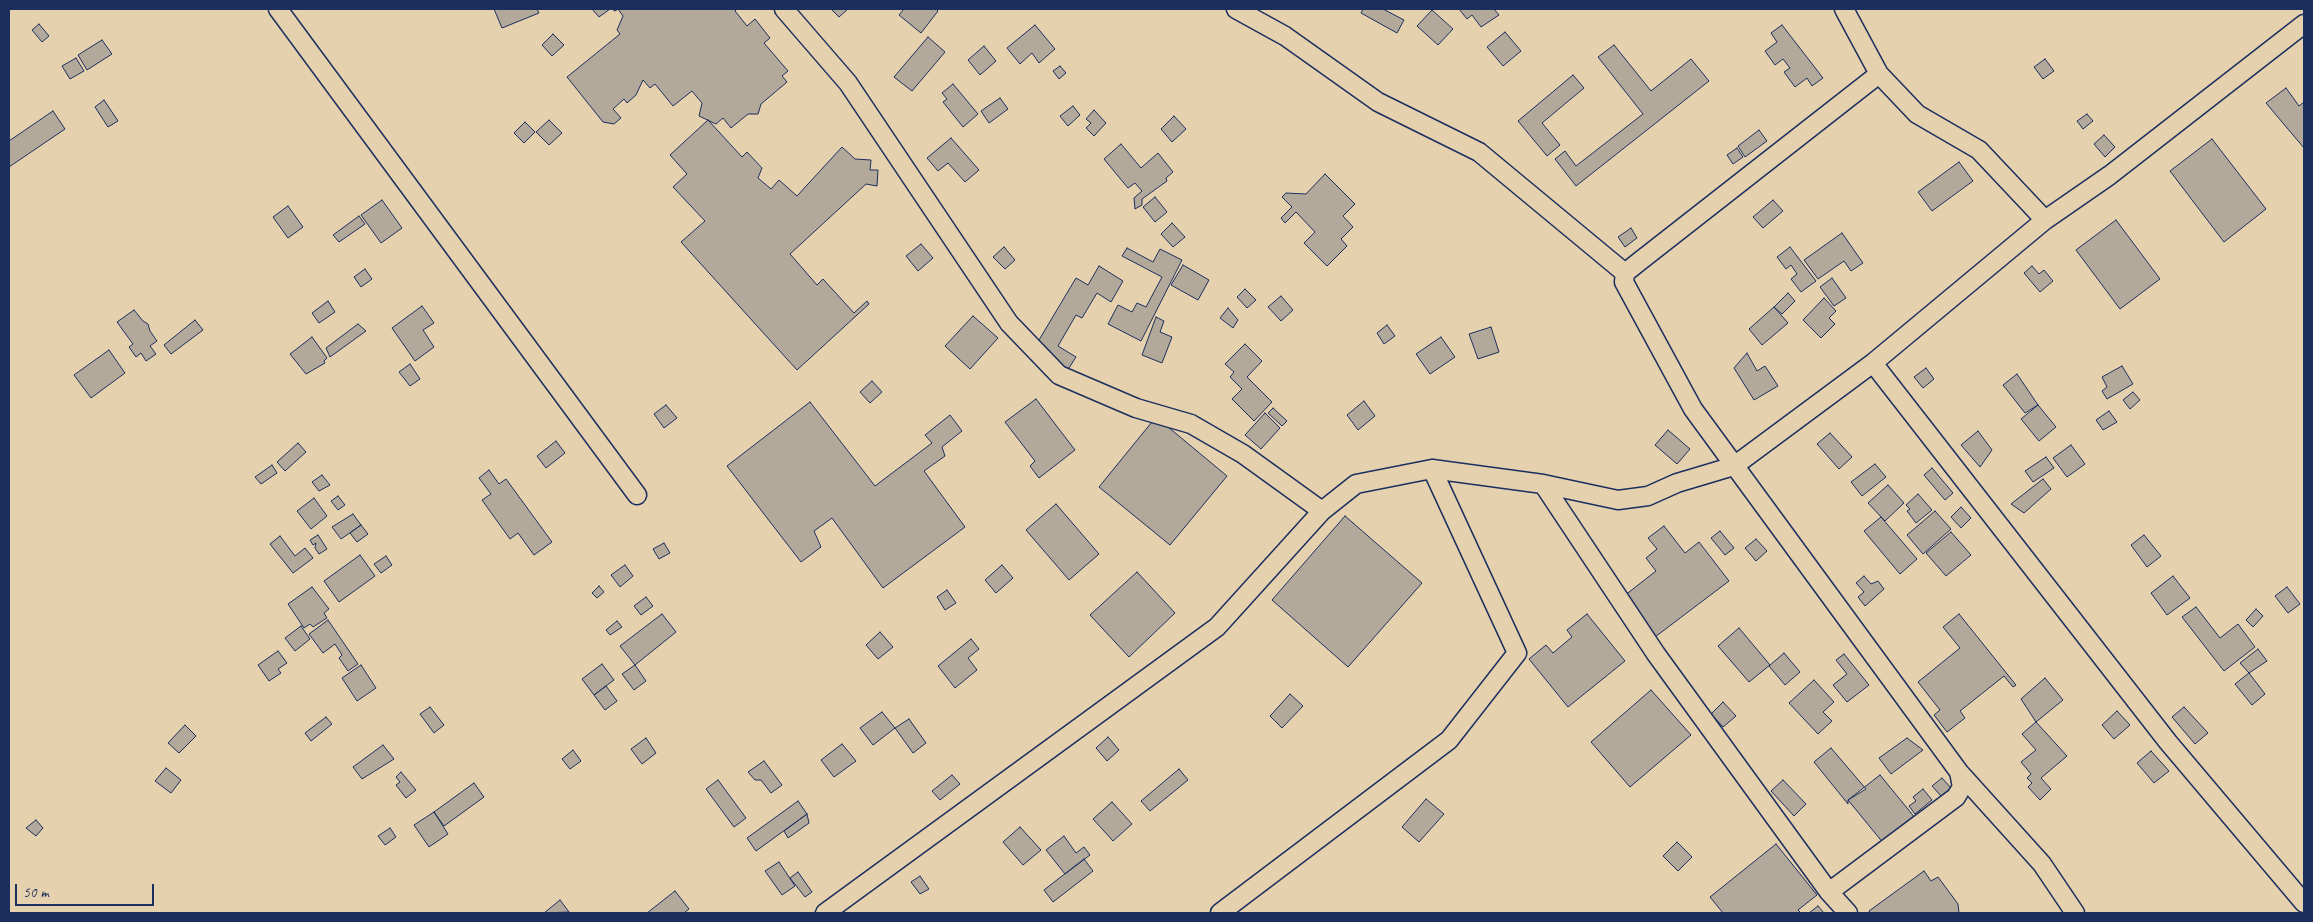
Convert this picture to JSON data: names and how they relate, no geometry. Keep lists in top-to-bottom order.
{
  "scale_bar": "50 m"
}
